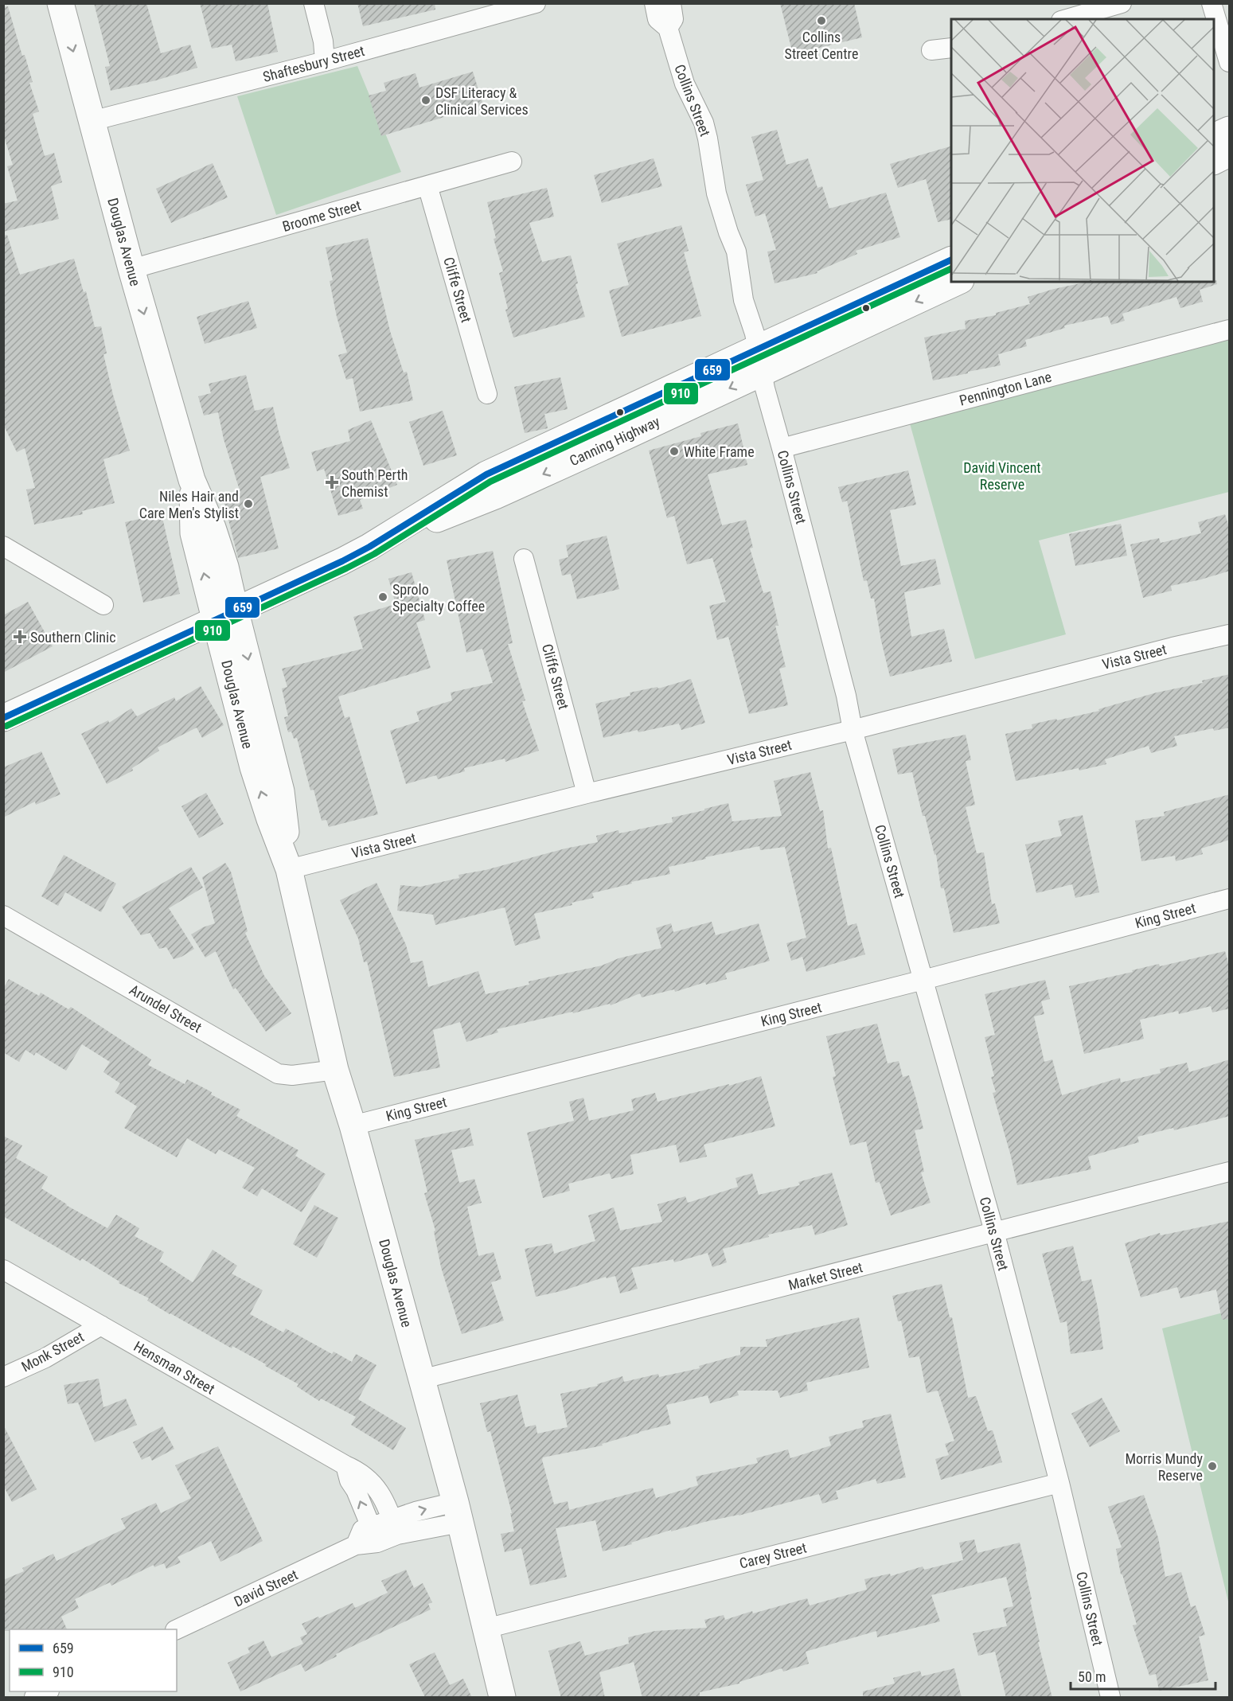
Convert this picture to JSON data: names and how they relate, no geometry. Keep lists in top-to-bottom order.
{
  "streets": {
    "main road": ["Douglas Avenue", "Canning Highway"],
    "street": [
      "Shaftesbury Street",
      "Collins Street",
      "Broome Street",
      "Cliffe Street",
      "Pennington Lane",
      "Vista Street",
      "King Street",
      "Arundel Street",
      "Market Street",
      "Monk Street",
      "Hensman Street",
      "Carey Street",
      "David Street"
    ]
  },
  "crossings": [
    ["Shaftesbury Street", "Douglas Avenue"],
    ["Collins Street", "Pennington Lane"],
    ["Collins Street", "Canning Highway"],
    ["Collins Street", "Vista Street"],
    ["Collins Street", "King Street"],
    ["Collins Street", "Market Street"],
    ["Collins Street", "Carey Street"],
    ["Broome Street", "Douglas Avenue"],
    ["Broome Street", "Cliffe Street"],
    ["Douglas Avenue", "Canning Highway"],
    ["Douglas Avenue", "Vista Street"],
    ["Douglas Avenue", "King Street"],
    ["Douglas Avenue", "Arundel Street"],
    ["Douglas Avenue", "Market Street"],
    ["Douglas Avenue", "Carey Street"],
    ["Douglas Avenue", "David Street"],
    ["Cliffe Street", "Vista Street"],
    ["Monk Street", "Hensman Street"],
    ["Hensman Street", "David Street"]
  ],
  "parks": ["David Vincent Reserve"],
  "places": {
    "other": [
      "Collins Street Centre",
      "DSF Literacy & Clinical Services",
      "White Frame",
      "Niles Hair and Care Men's Stylist",
      "Sprolo Specialty Coffee",
      "Morris Mundy Reserve"
    ],
    "health": ["South Perth Chemist", "Southern Clinic"]
  },
  "lines": ["transit line 659", "transit line 910"],
  "legend": ["659", "910"],
  "scale_bar": "50 m"
}
